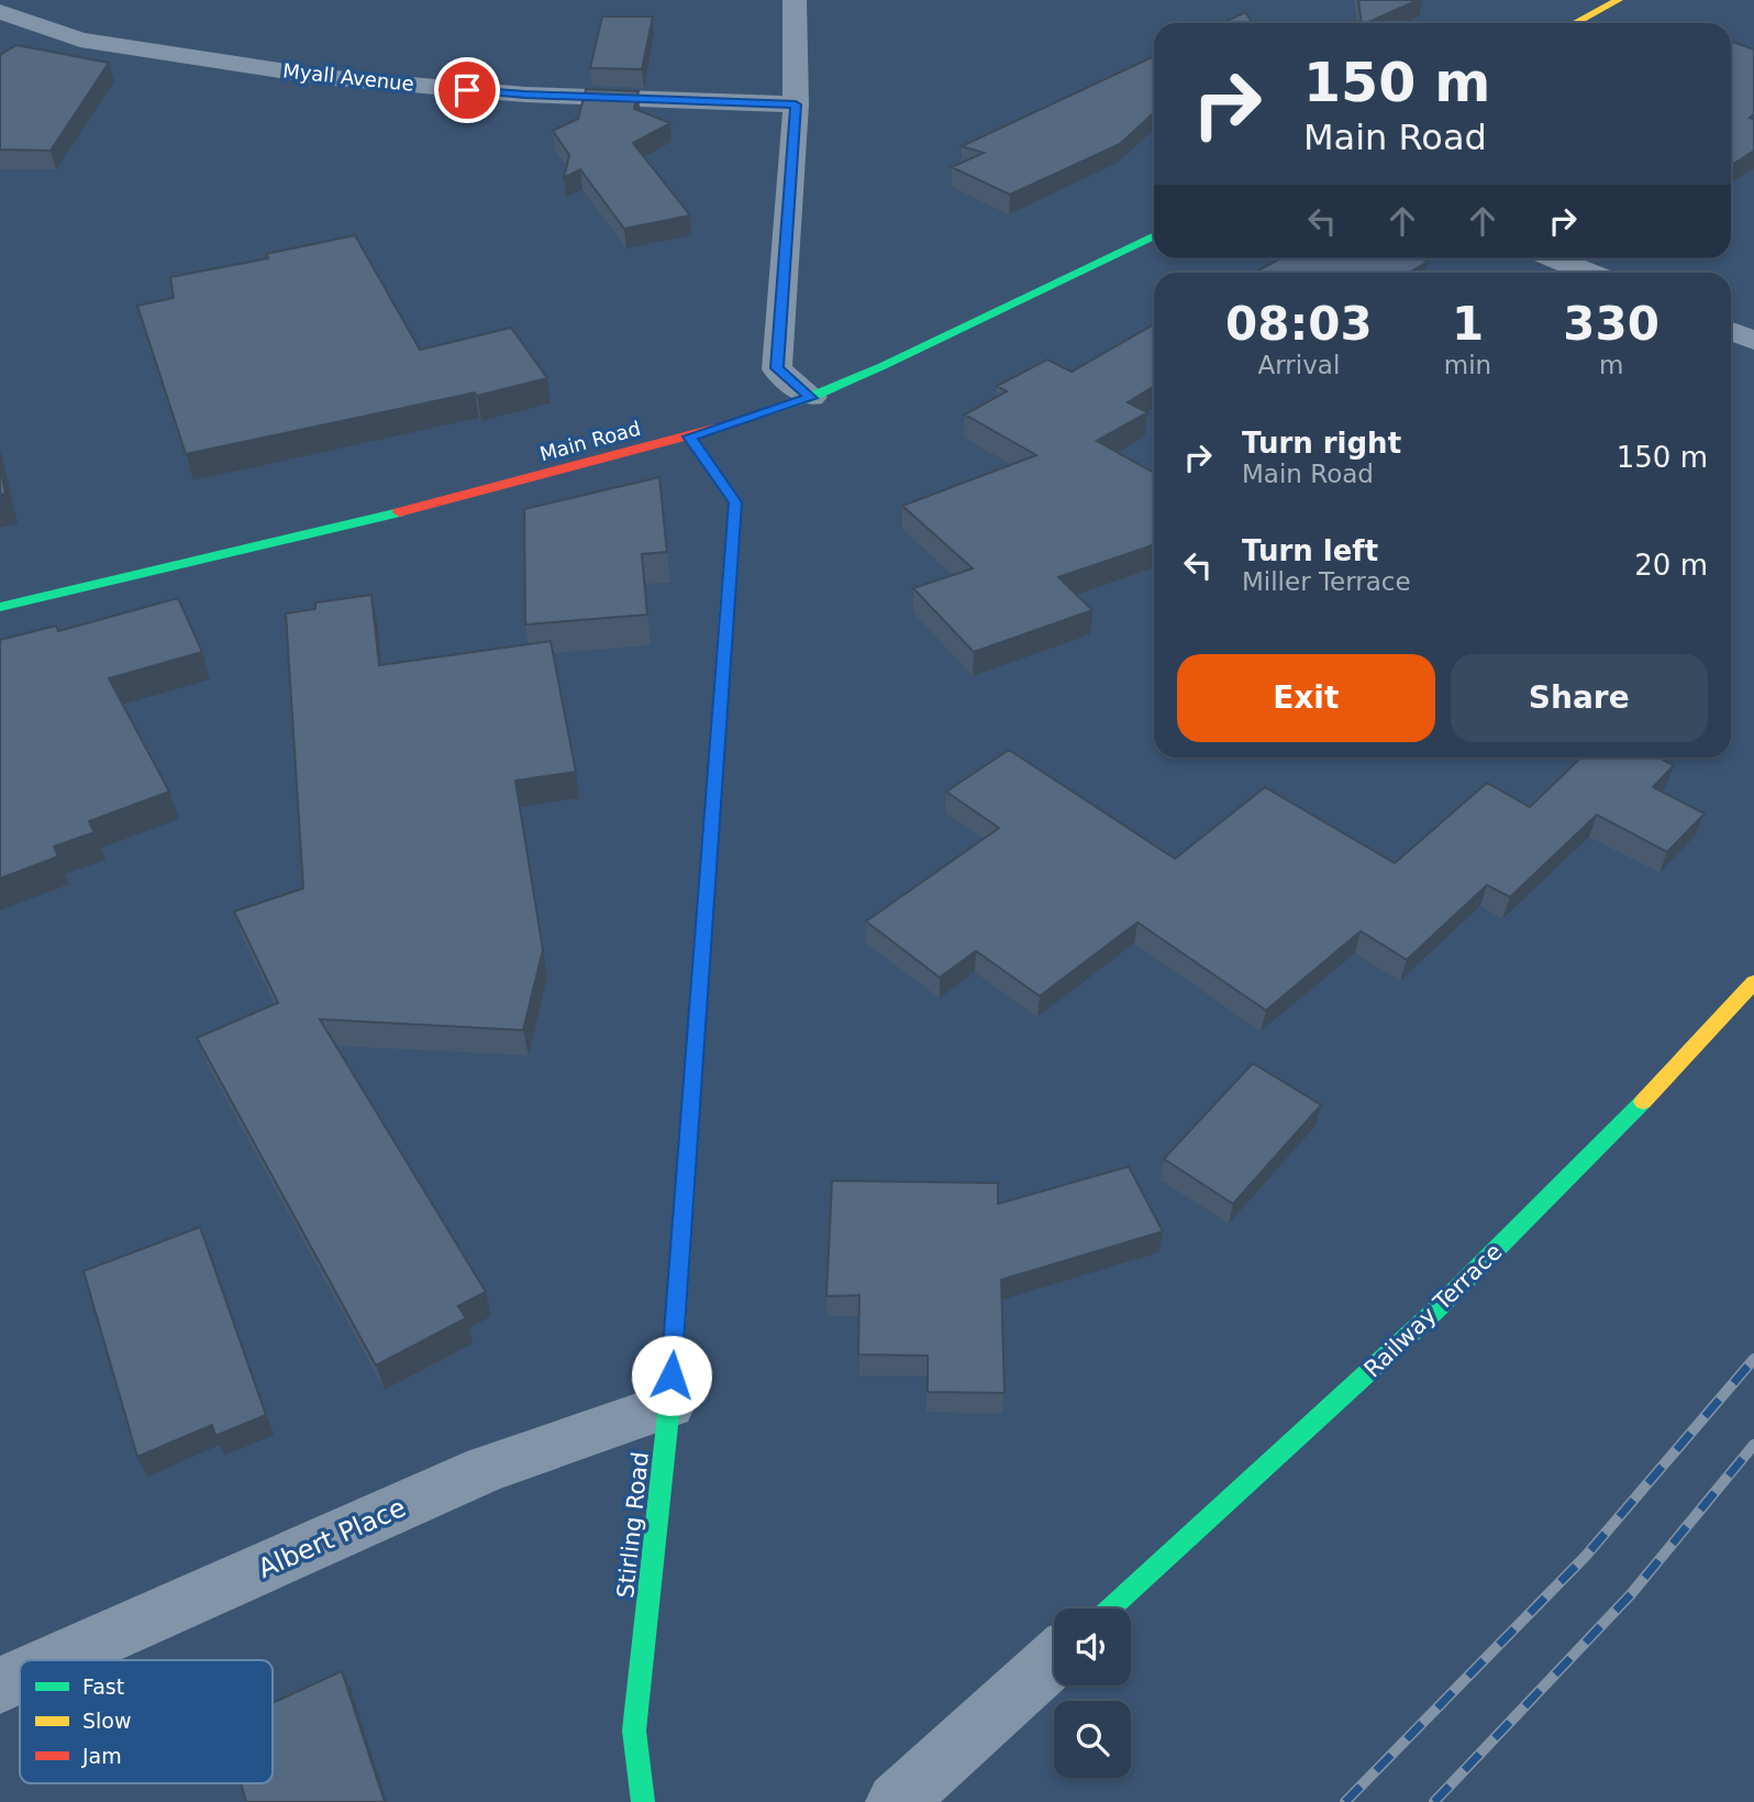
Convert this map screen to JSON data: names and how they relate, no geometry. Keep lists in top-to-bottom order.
{
  "streets": {
    "street": [
      "Myall Avenue",
      "Main Road",
      "Railway Terrace",
      "Stirling Road",
      "Albert Place"
    ]
  },
  "crossings": [
    ["Main Road", "Stirling Road"],
    ["Stirling Road", "Albert Place"]
  ],
  "legend": ["Fast", "Slow", "Jam"],
  "page": {
    "turn": ["150 m", "Main Road"],
    "eta": [
      "08:03",
      "Arrival",
      "1",
      "min",
      "330",
      "m"
    ],
    "list": [
      {
        "name": "Turn right",
        "note": "Main Road",
        "value": "150 m"
      },
      {
        "name": "Turn left",
        "note": "Miller Terrace",
        "value": "20 m"
      }
    ],
    "buttons": ["Exit", "Share"]
  }
}
